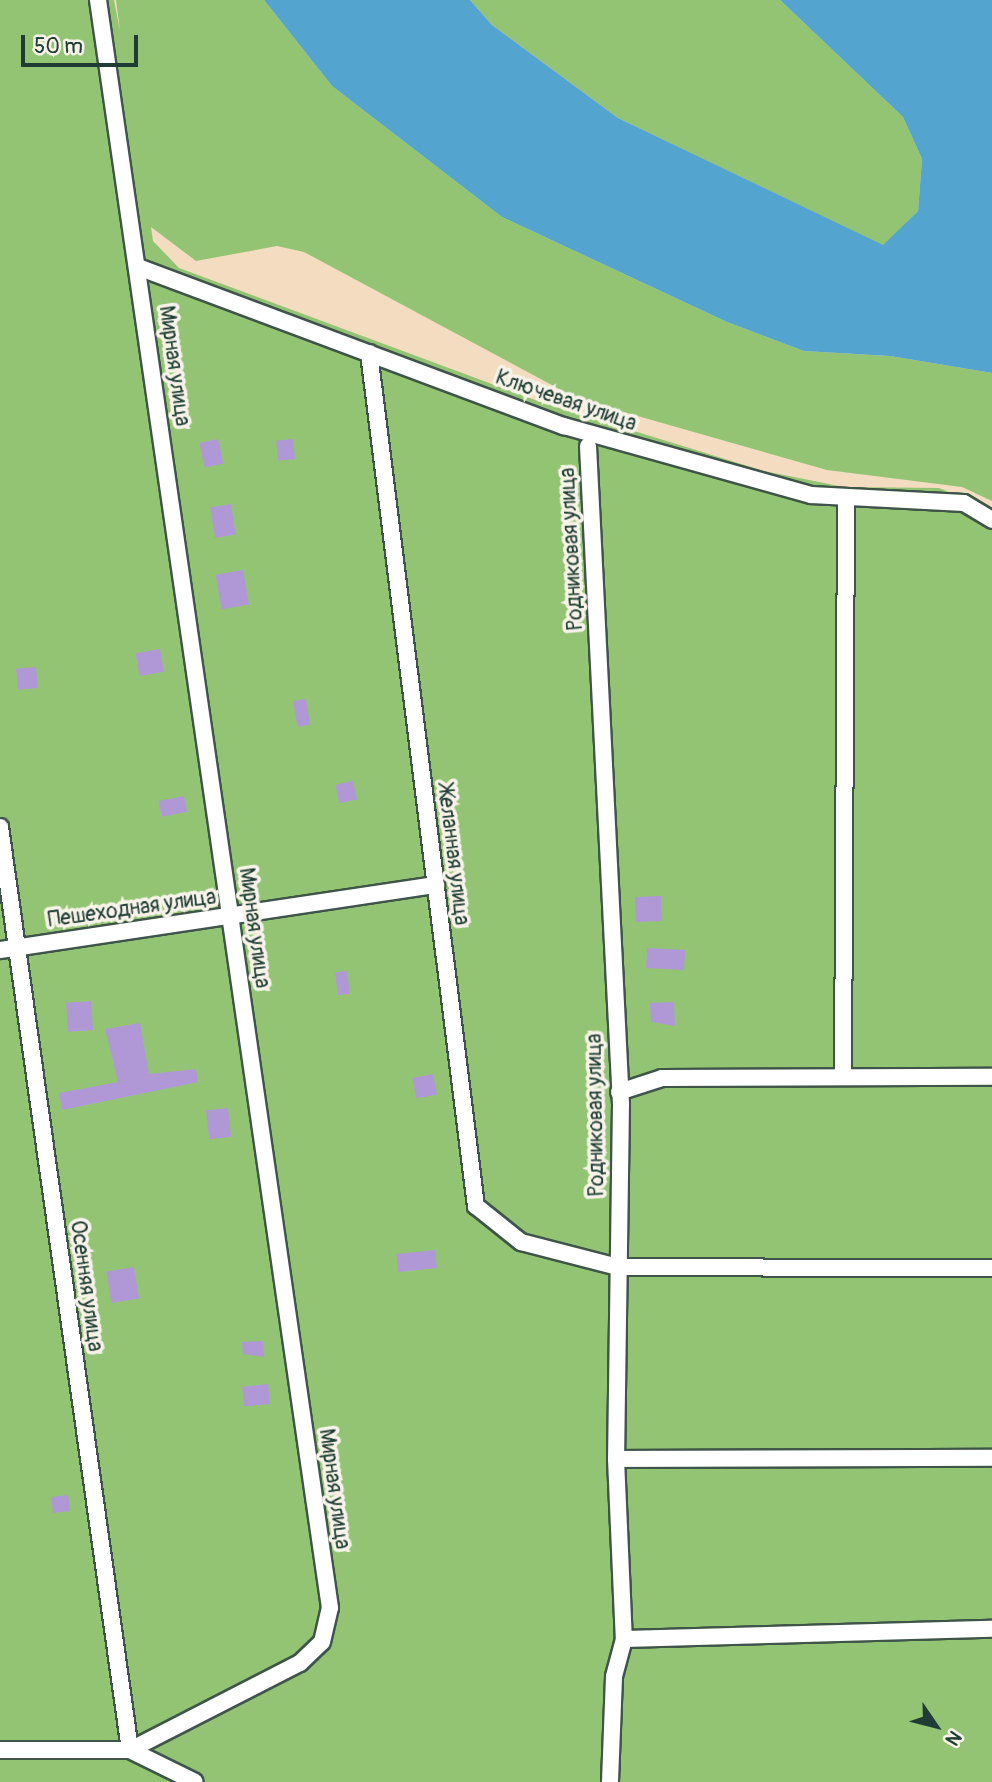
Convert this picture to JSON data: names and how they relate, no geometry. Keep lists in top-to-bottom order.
{
  "streets": {
    "street": [
      "Мирная улица",
      "Ключевая улица",
      "Родниковая улица",
      "Желанная улица",
      "Пешеходная улица",
      "Осенняя улица"
    ]
  },
  "crossings": [
    ["Мирная улица", "Ключевая улица"],
    ["Мирная улица", "Пешеходная улица"],
    ["Мирная улица", "Осенняя улица"],
    ["Ключевая улица", "Желанная улица"],
    ["Родниковая улица", "Желанная улица"],
    ["Желанная улица", "Пешеходная улица"],
    ["Пешеходная улица", "Осенняя улица"]
  ],
  "scale_bar": "50 m",
  "north": "bottom right"
}
